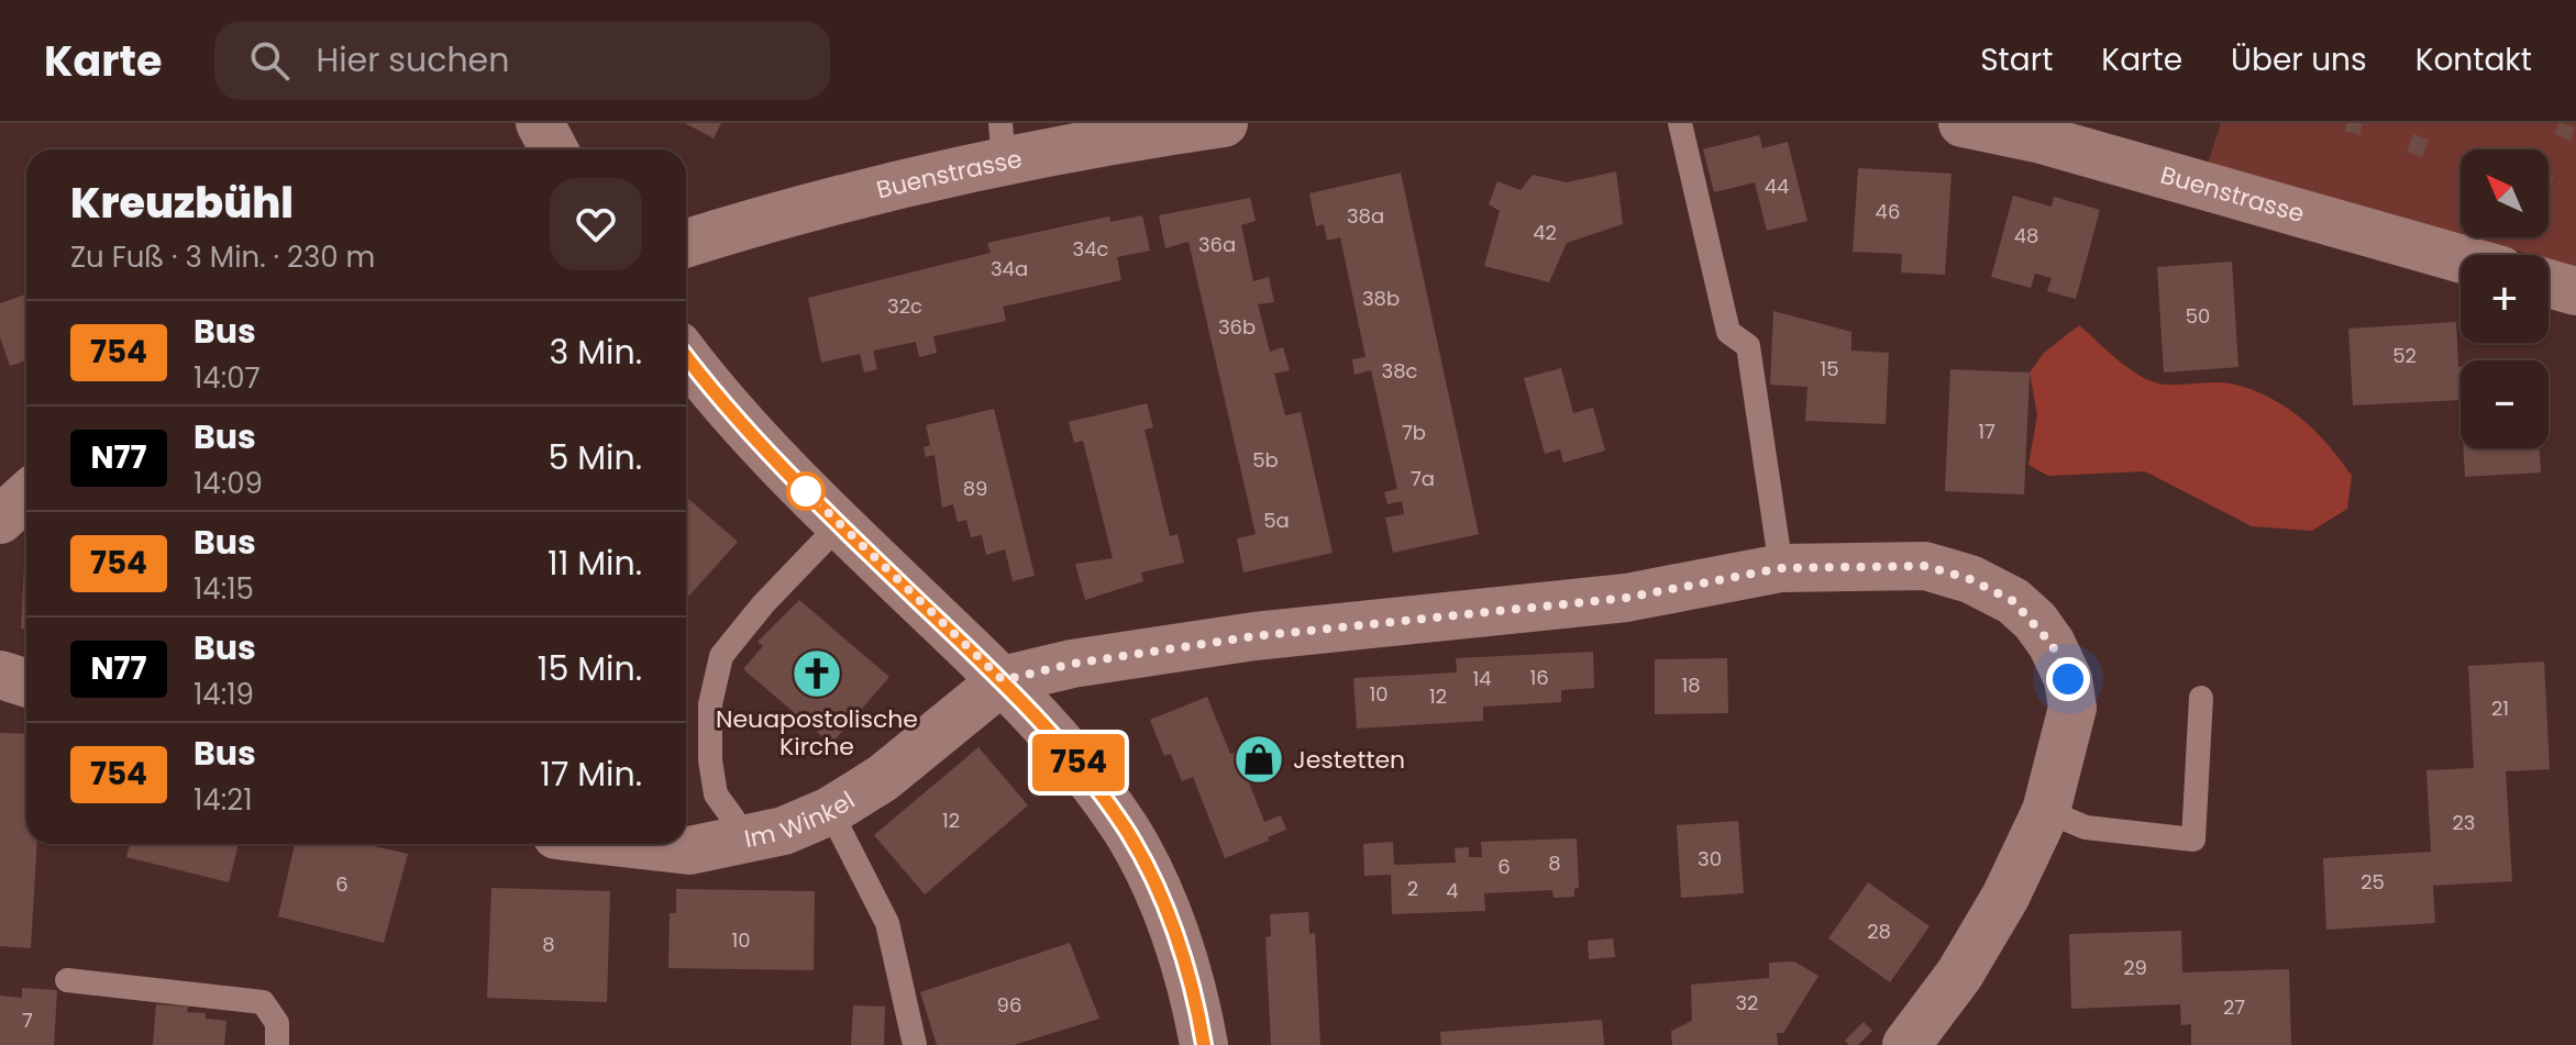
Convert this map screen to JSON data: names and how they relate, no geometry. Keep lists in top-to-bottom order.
{
  "streets": {
    "street": ["Buenstrasse", "Im Winkel"]
  },
  "places": {
    "church": ["Neuapostolische Kirche"],
    "shop": ["Jestetten"]
  },
  "lines": ["bus line 754"],
  "house_numbers": [
    "44",
    "46",
    "38a",
    "42",
    "48",
    "36a",
    "34c",
    "34a",
    "38b",
    "32c",
    "50",
    "36b",
    "52",
    "15",
    "38c",
    "17",
    "7b",
    "5b",
    "7a",
    "89",
    "5a",
    "16",
    "14",
    "18",
    "10",
    "12",
    "21",
    "12",
    "23",
    "30",
    "8",
    "6",
    "25",
    "6",
    "2",
    "4",
    "28",
    "10",
    "8",
    "29",
    "32",
    "96",
    "27",
    "7"
  ],
  "north": "top left",
  "page": {
    "header": "Karte",
    "search": "Hier suchen",
    "nav": [
      "Start",
      "Karte",
      "Über uns",
      "Kontakt"
    ],
    "on_map": "754",
    "map_buttons": ["+", "−"],
    "heading": ["Kreuzbühl", "Zu Fuß · 3 Min. · 230 m"],
    "list": [
      {
        "mark": "754",
        "name": "Bus",
        "note": "14:07",
        "value": "3 Min."
      },
      {
        "mark": "N77",
        "name": "Bus",
        "note": "14:09",
        "value": "5 Min."
      },
      {
        "mark": "754",
        "name": "Bus",
        "note": "14:15",
        "value": "11 Min."
      },
      {
        "mark": "N77",
        "name": "Bus",
        "note": "14:19",
        "value": "15 Min."
      },
      {
        "mark": "754",
        "name": "Bus",
        "note": "14:21",
        "value": "17 Min."
      }
    ]
  }
}
